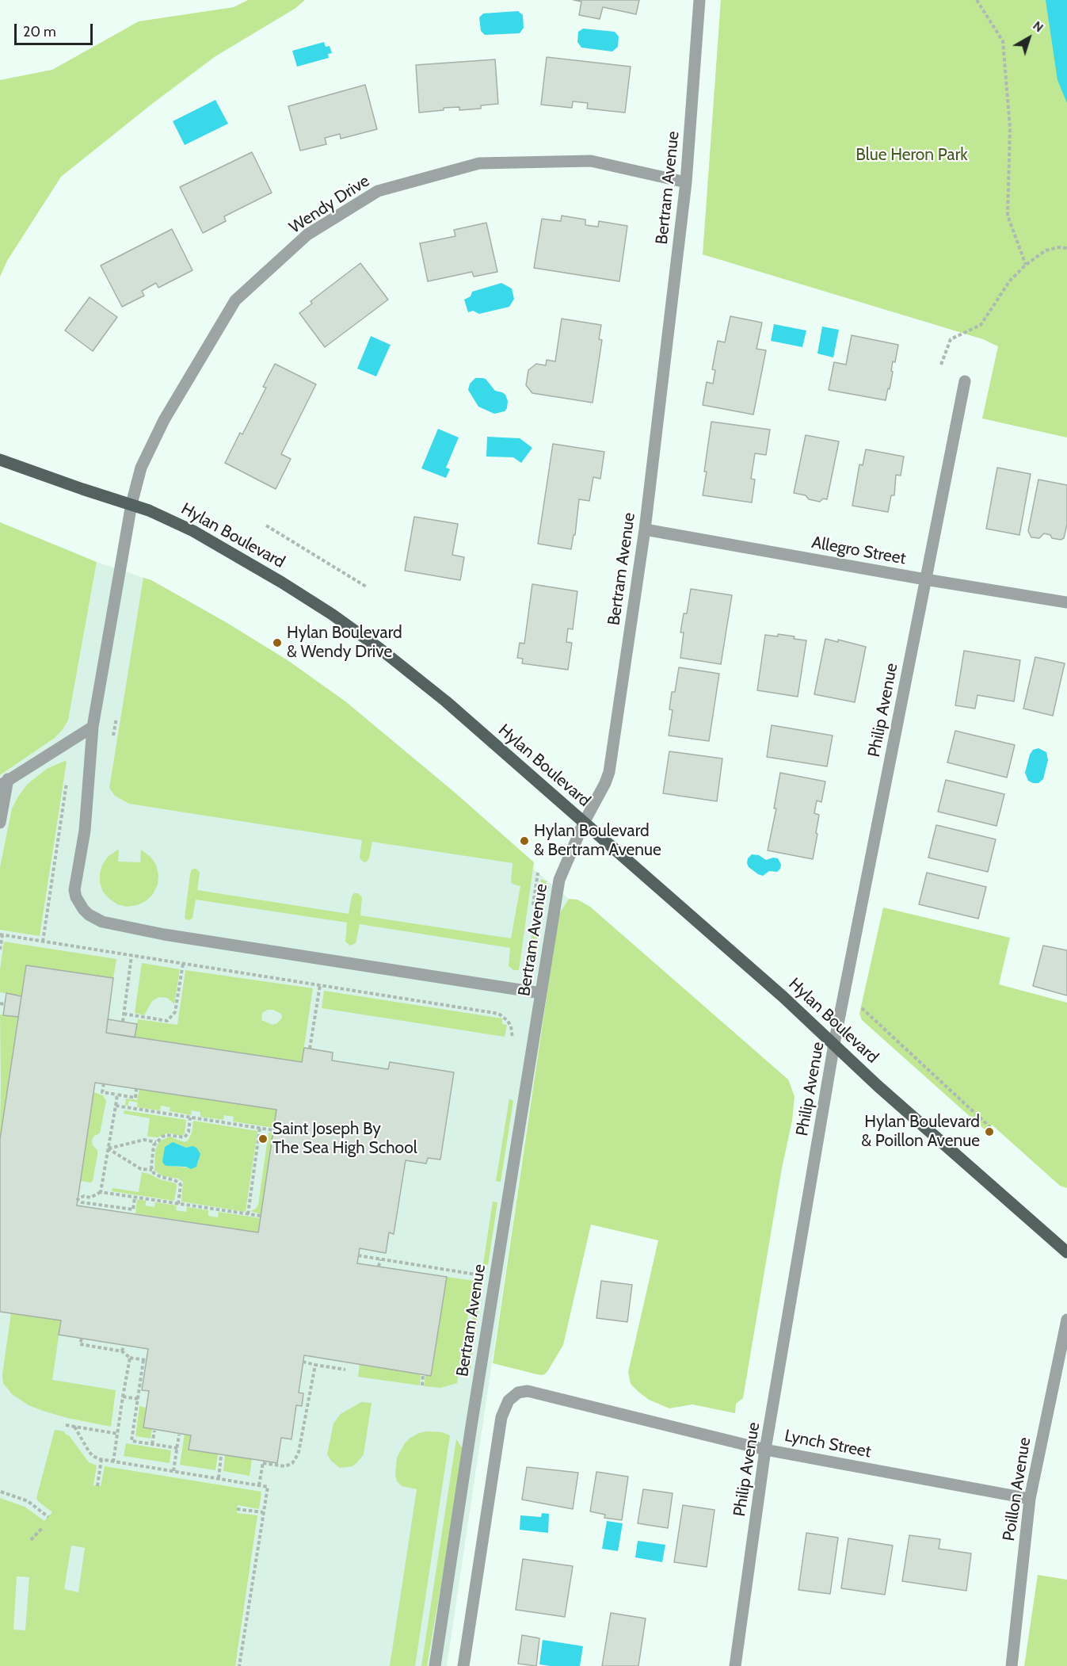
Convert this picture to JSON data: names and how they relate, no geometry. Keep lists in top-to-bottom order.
{
  "streets": {
    "main road": ["Hylan Boulevard"],
    "street": [
      "Bertram Avenue",
      "Wendy Drive",
      "Allegro Street",
      "Philip Avenue",
      "Lynch Street",
      "Poillon Avenue"
    ]
  },
  "crossings": [
    ["Bertram Avenue", "Wendy Drive"],
    ["Bertram Avenue", "Hylan Boulevard"],
    ["Bertram Avenue", "Allegro Street"],
    ["Wendy Drive", "Hylan Boulevard"],
    ["Hylan Boulevard", "Philip Avenue"],
    ["Allegro Street", "Philip Avenue"],
    ["Philip Avenue", "Lynch Street"],
    ["Lynch Street", "Poillon Avenue"]
  ],
  "parks": ["Blue Heron Park"],
  "places": [
    "Hylan Boulevard & Wendy Drive",
    "Hylan Boulevard & Bertram Avenue",
    "Hylan Boulevard & Poillon Avenue",
    "Saint Joseph By The Sea High School"
  ],
  "scale_bar": "20 m",
  "north": "top right"
}
